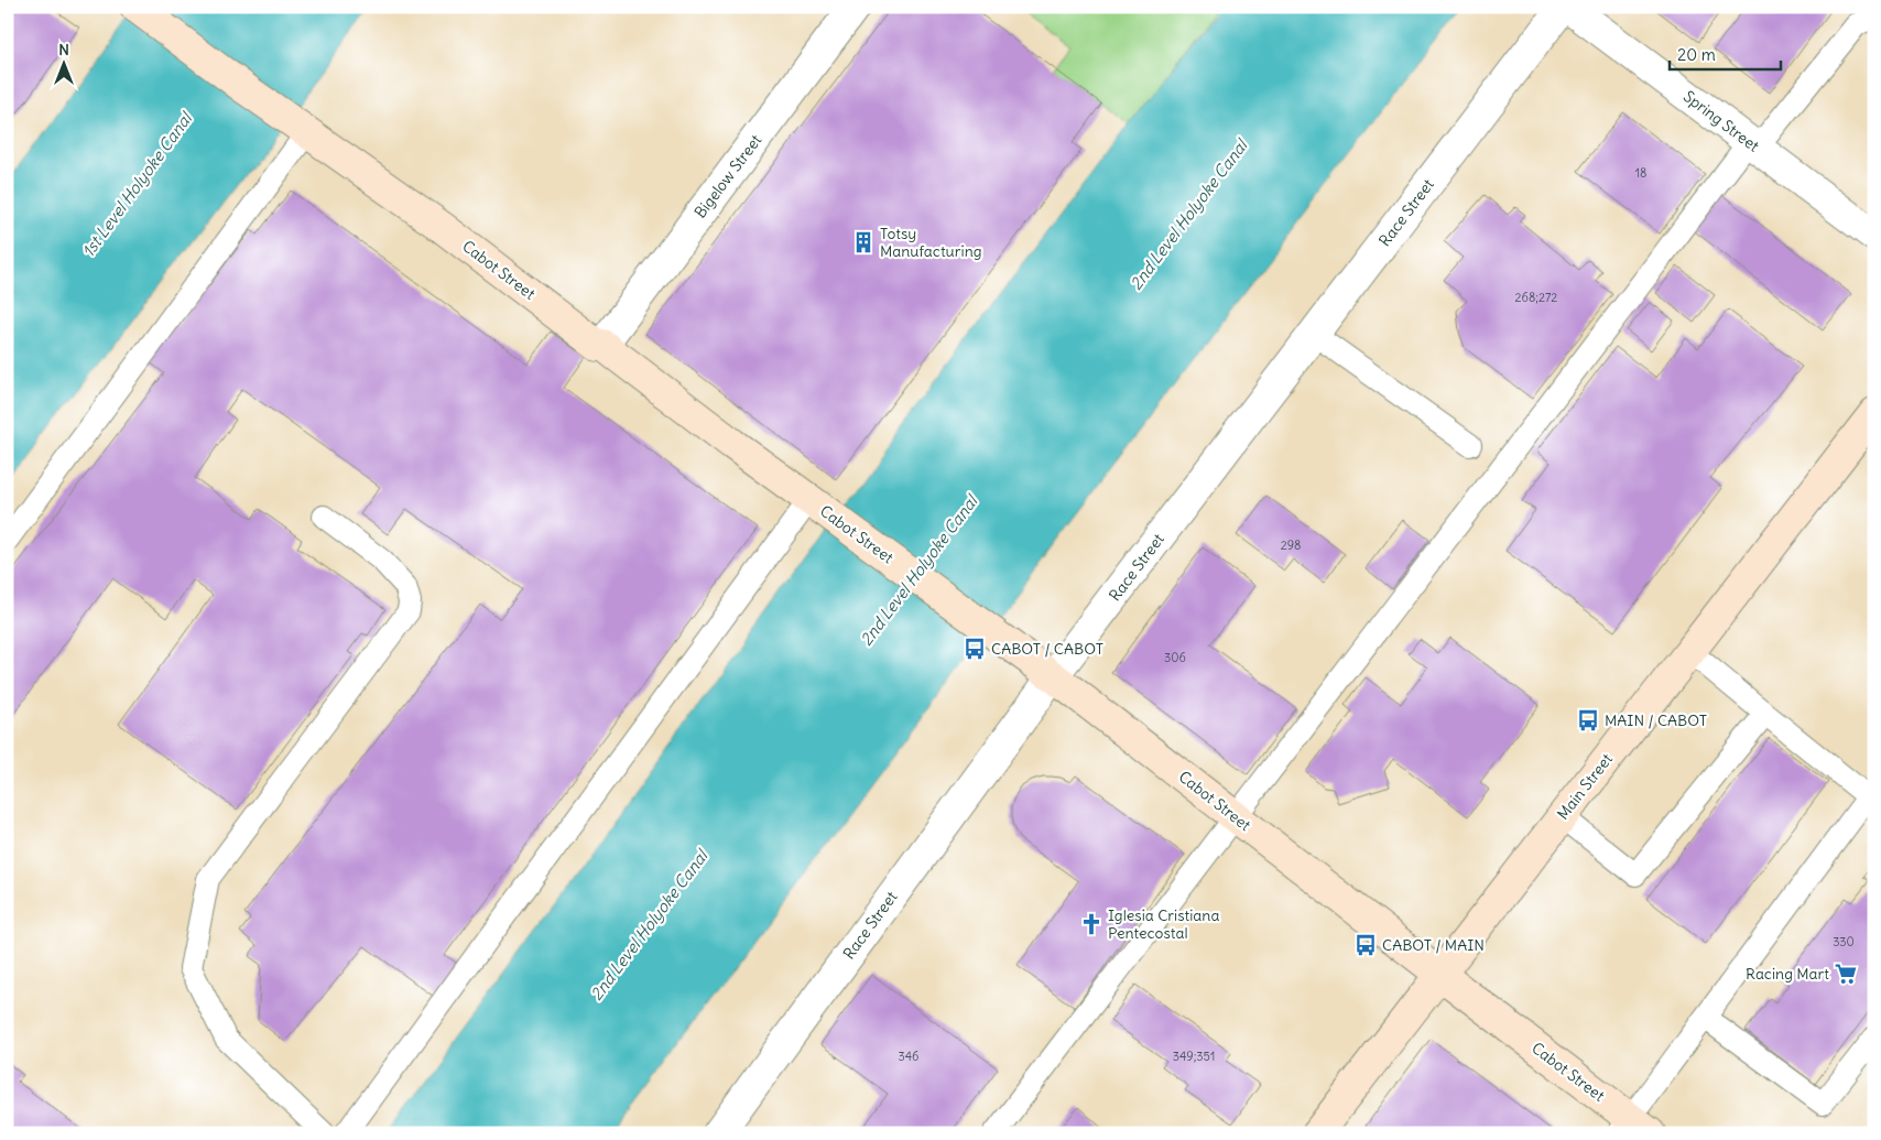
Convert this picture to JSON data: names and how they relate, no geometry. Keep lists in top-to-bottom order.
{
  "streets": {
    "main road": ["Cabot Street", "Main Street"],
    "street": ["Spring Street", "Bigelow Street", "Race Street"]
  },
  "crossings": [
    ["Bigelow Street", "Cabot Street"],
    ["Race Street", "Cabot Street"],
    ["Cabot Street", "Main Street"]
  ],
  "water": ["1st Level Holyoke Canal", "2nd Level Holyoke Canal"],
  "places": {
    "building": ["Totsy Manufacturing"],
    "bus stop": ["CABOT / CABOT", "MAIN / CABOT", "CABOT / MAIN"],
    "church": ["Iglesia Cristiana Pentecostal"],
    "supermarket": ["Racing Mart"]
  },
  "house_numbers": [
    "18",
    "268;272",
    "298",
    "306",
    "330",
    "346",
    "349;351"
  ],
  "scale_bar": "20 m",
  "north": "top"
}
